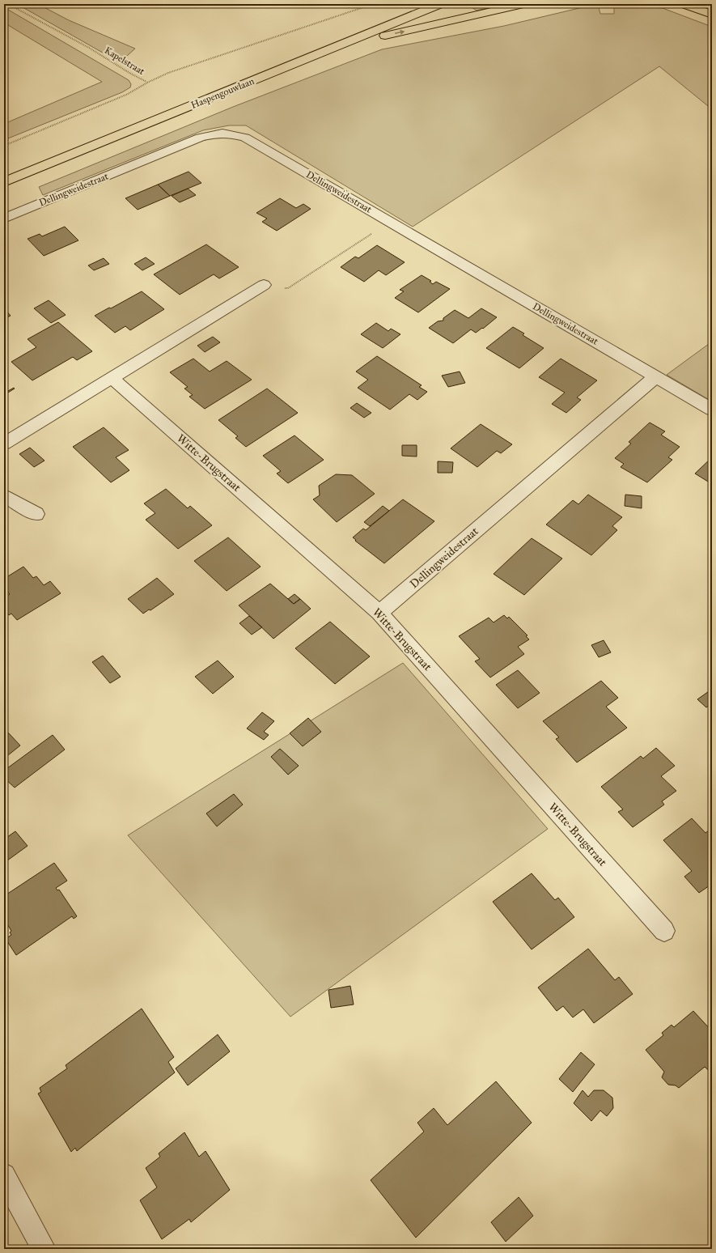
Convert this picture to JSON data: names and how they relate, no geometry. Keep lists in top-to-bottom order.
{
  "streets": {
    "main road": ["Haspengouwlaan"],
    "street": ["Dellingweidestraat", "Witte-Brugstraat"],
    "path": ["Kapelstraat"]
  },
  "crossings": [
    ["Dellingweidestraat", "Witte-Brugstraat"]
  ]
}
